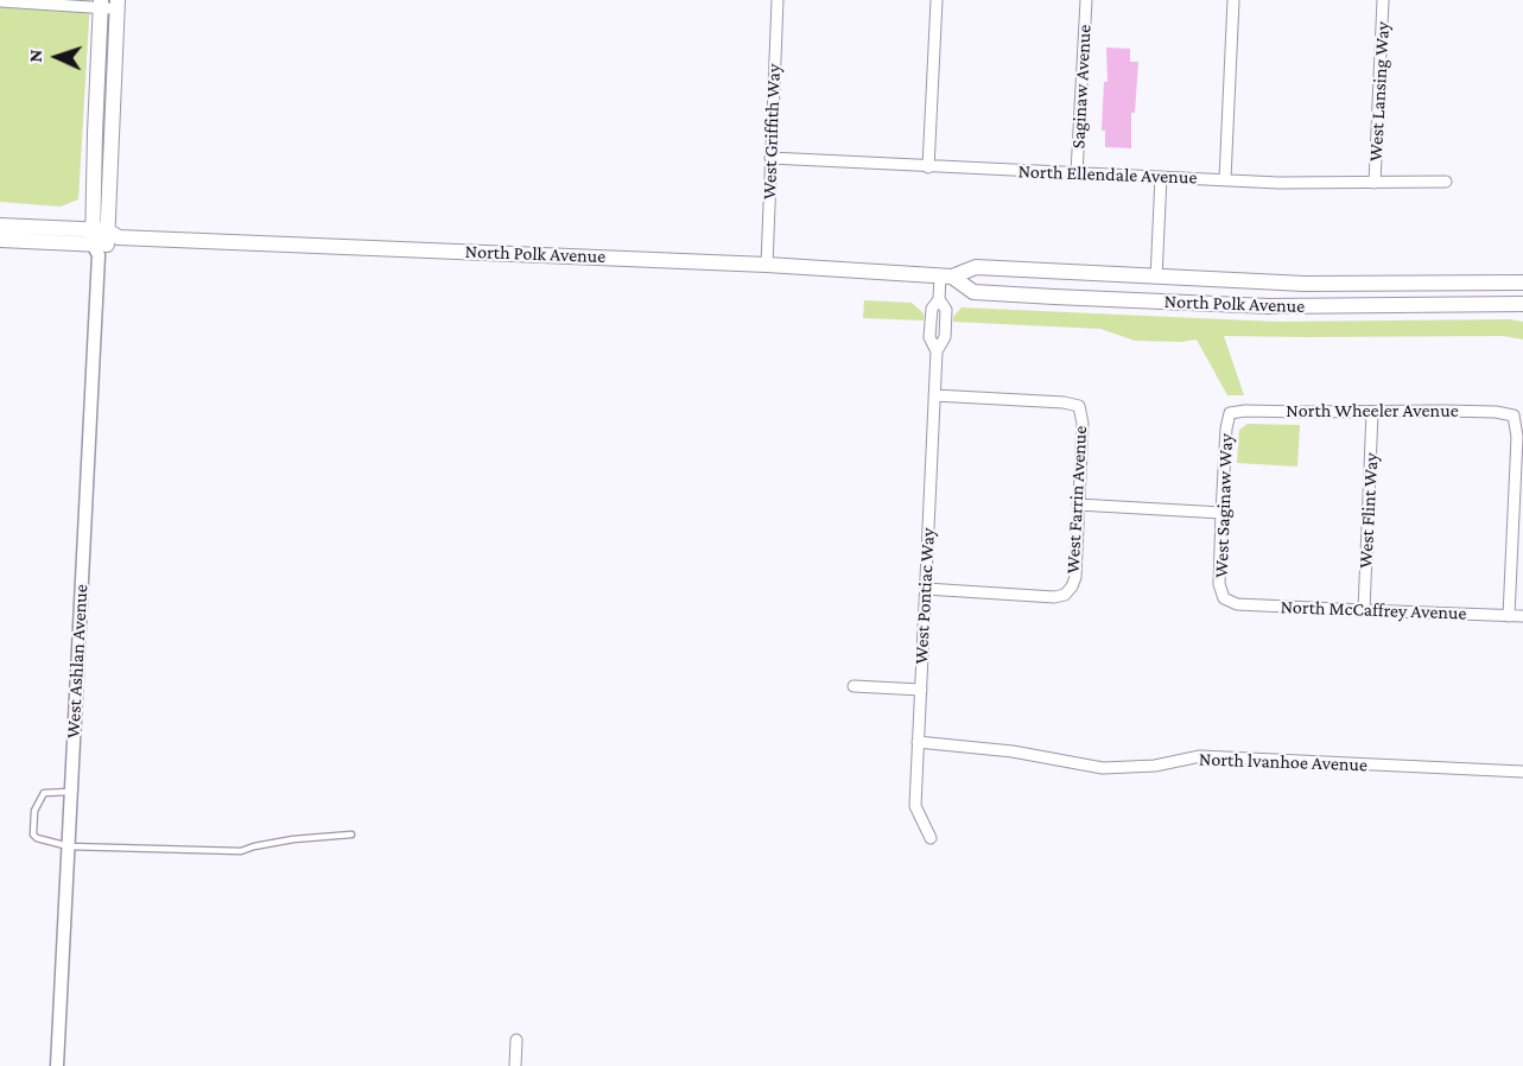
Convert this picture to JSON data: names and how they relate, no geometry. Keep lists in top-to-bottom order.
{
  "streets": {
    "main road": ["North Polk Avenue", "West Ashlan Avenue"],
    "street": [
      "Saginaw Avenue",
      "West Lansing Way",
      "West Griffith Way",
      "North Ellendale Avenue",
      "North Wheeler Avenue",
      "West Farrin Avenue",
      "West Saginaw Way",
      "West Flint Way",
      "West Pontiac Way",
      "North McCaffrey Avenue",
      "North lvanhoe Avenue"
    ]
  },
  "crossings": [
    ["Saginaw Avenue", "North Ellendale Avenue"],
    ["West Lansing Way", "North Ellendale Avenue"],
    ["West Griffith Way", "North Ellendale Avenue"],
    ["West Griffith Way", "North Polk Avenue"],
    ["North Polk Avenue", "West Pontiac Way"],
    ["North Polk Avenue", "West Ashlan Avenue"],
    ["North Wheeler Avenue", "West Saginaw Way"],
    ["North Wheeler Avenue", "West Flint Way"],
    ["North Wheeler Avenue", "North McCaffrey Avenue"],
    ["West Farrin Avenue", "West Pontiac Way"],
    ["West Saginaw Way", "North McCaffrey Avenue"],
    ["West Flint Way", "North McCaffrey Avenue"],
    ["West Pontiac Way", "North lvanhoe Avenue"]
  ],
  "north": "left"
}
